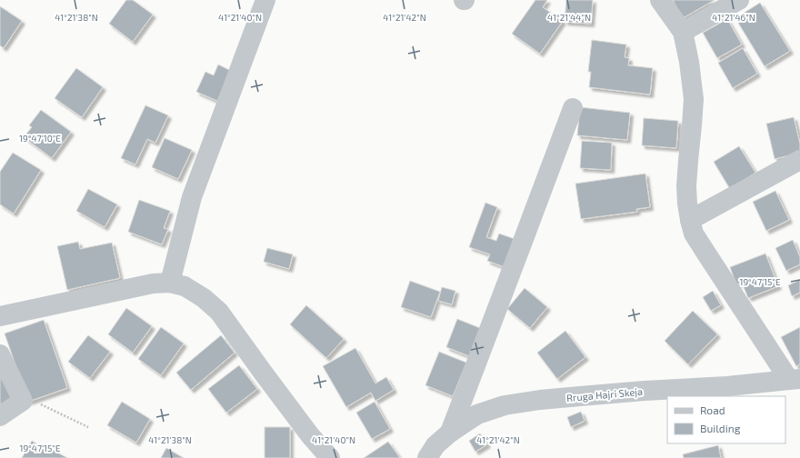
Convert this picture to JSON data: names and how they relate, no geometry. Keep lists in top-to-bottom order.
{
  "streets": {
    "street": ["Rruga Hajri Skeja"]
  },
  "legend": ["Road", "Building"],
  "coordinates": [
    "41°21'38\"N",
    "41°21'40\"N",
    "41°21'42\"N",
    "41°21'44\"N",
    "41°21'46\"N",
    "19°47'10\"E",
    "19°47'15\"E"
  ]
}
